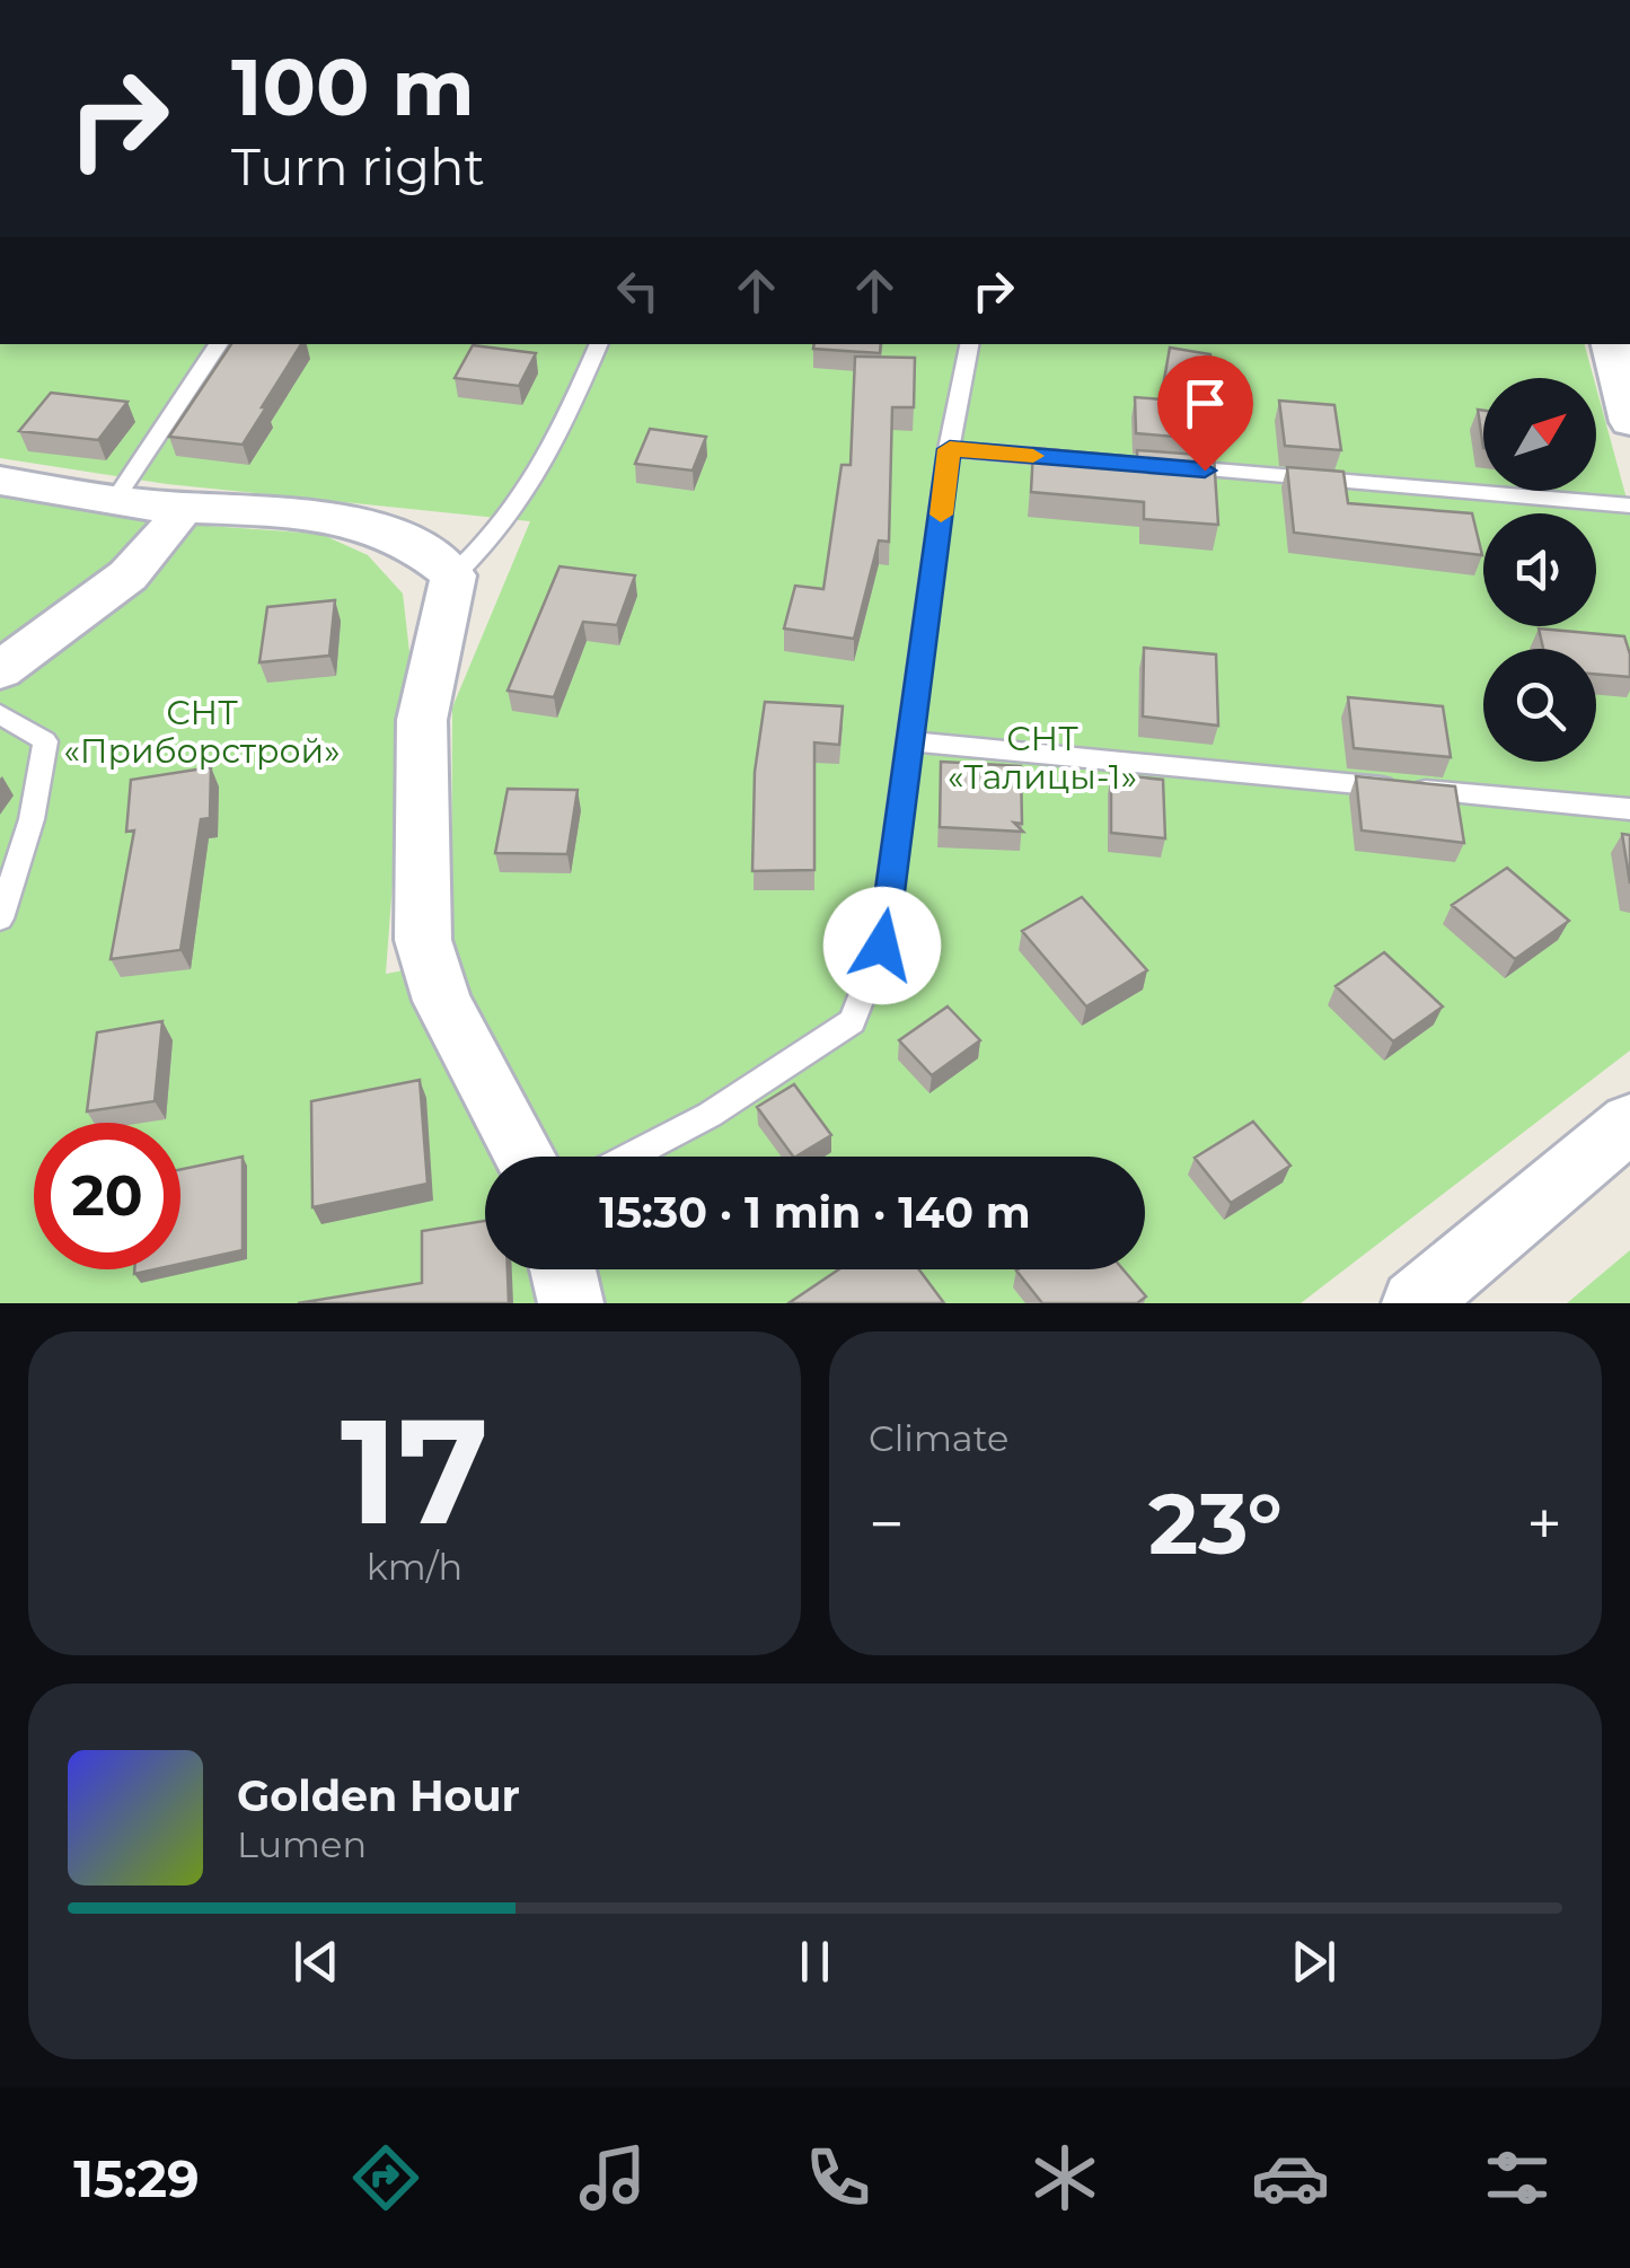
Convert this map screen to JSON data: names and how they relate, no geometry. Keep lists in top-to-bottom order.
{
  "parks": ["СНТ «Приборстрой»", "СНТ «Талицы-1»"],
  "north": "top right",
  "page": {
    "turn": ["100 m", "Turn right"],
    "limit": "20",
    "trip": "15:30 · 1 min · 140 m",
    "tile": [
      ["17", "km/h"],
      "Climate"
    ],
    "heat": ["−", "23°", "+"],
    "song": ["Golden Hour", "Lumen"],
    "tabs": "15:29"
  }
}
